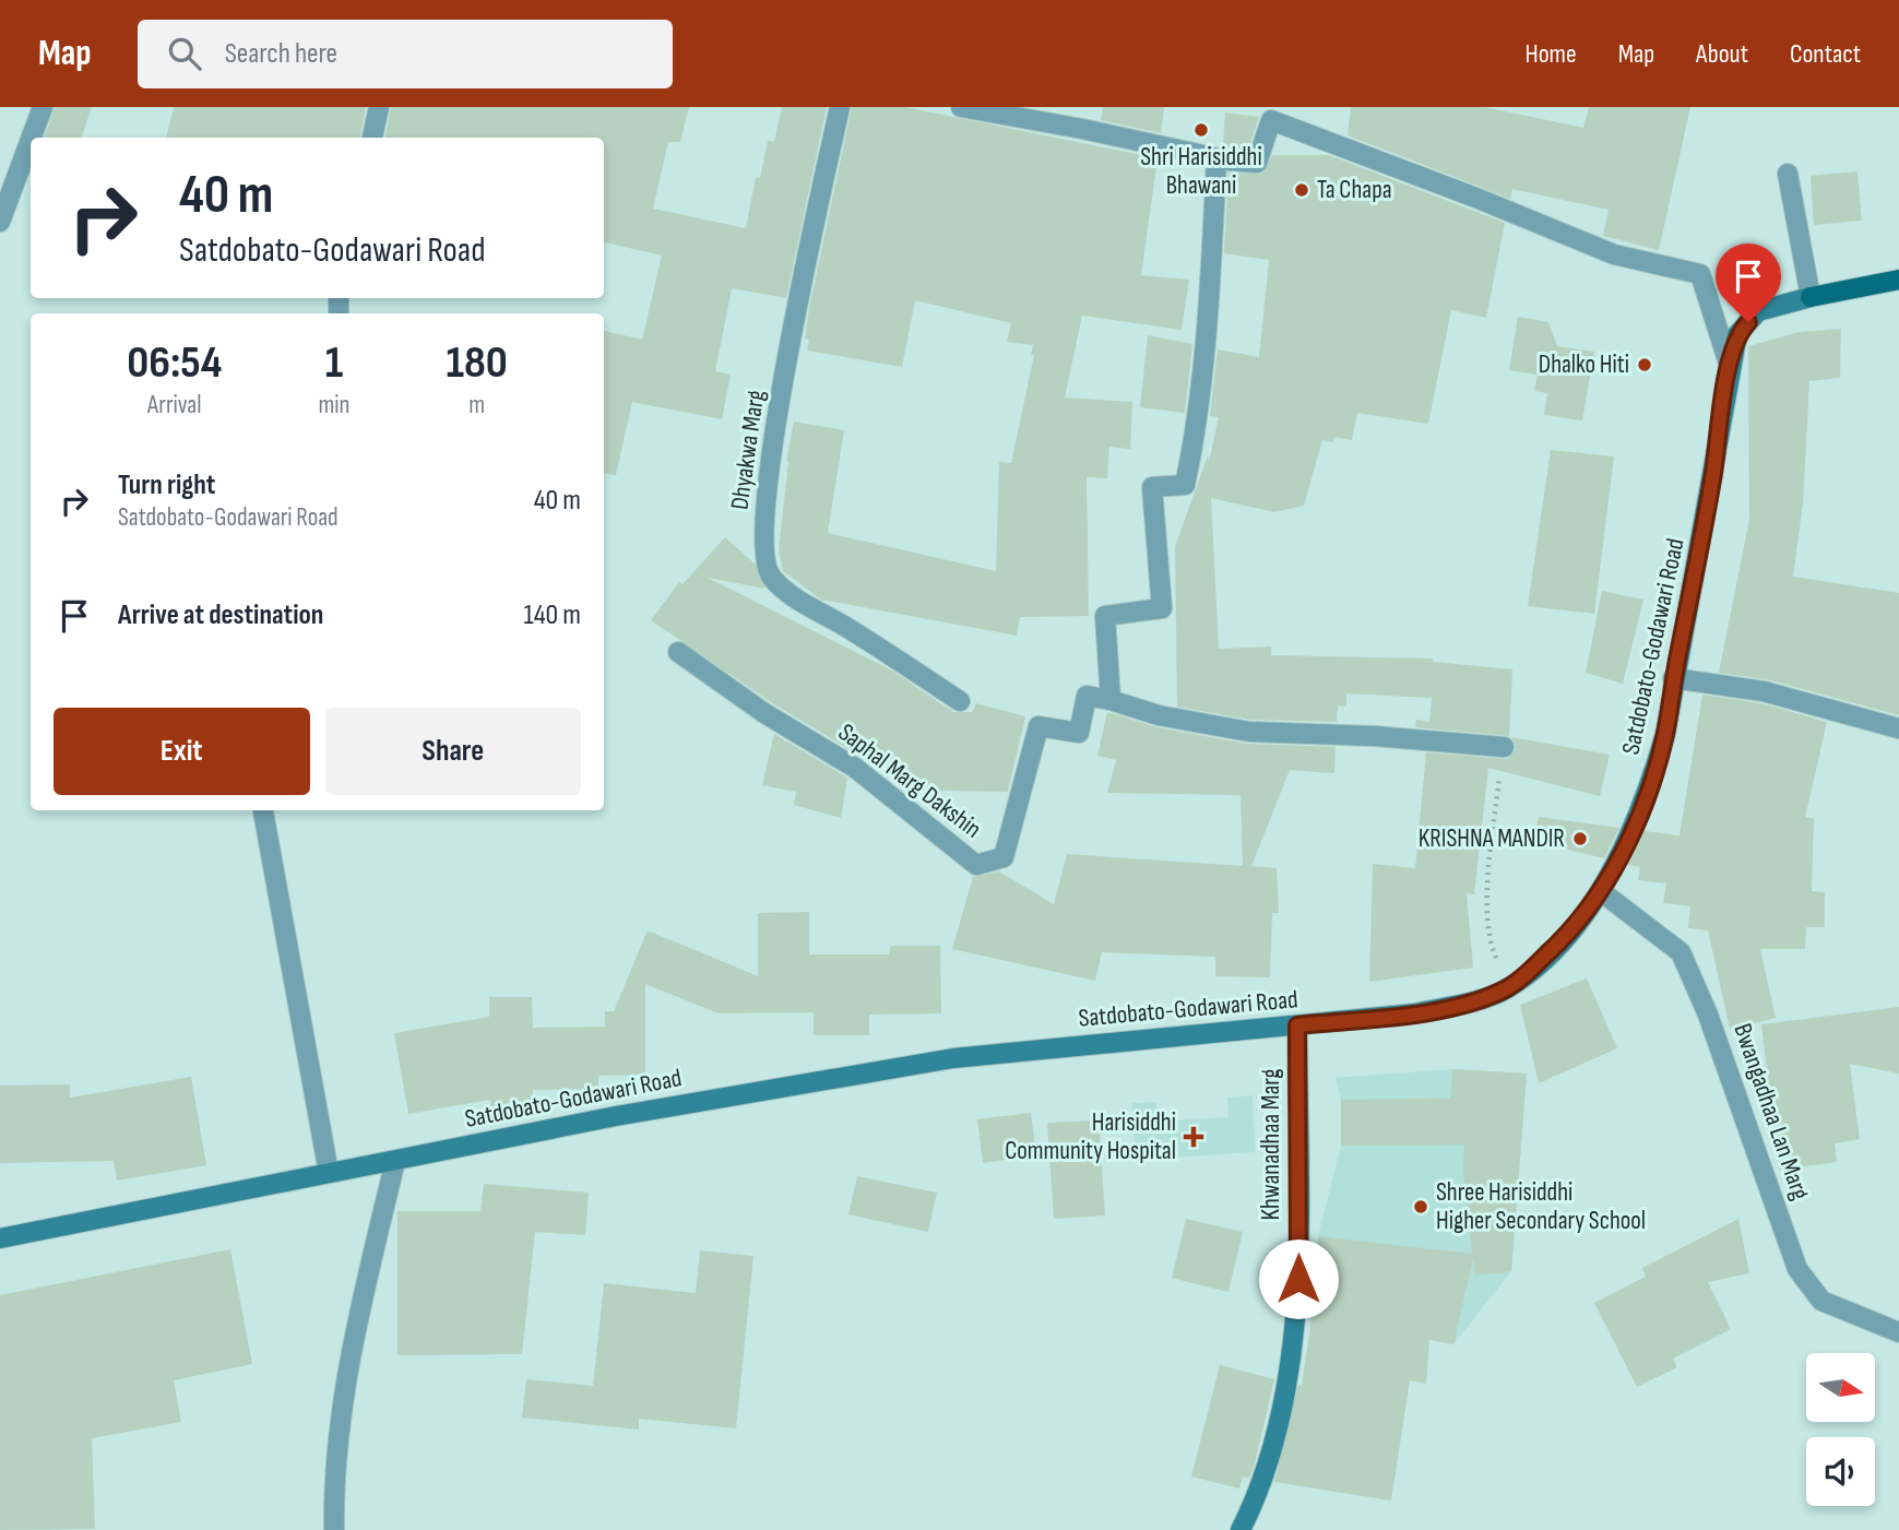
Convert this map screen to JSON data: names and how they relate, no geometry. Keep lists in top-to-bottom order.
{
  "streets": {
    "main road": ["Satdobato-Godawari Road"],
    "street": [
      "Dhyakwa Marg",
      "Saphal Marg Dakshin",
      "Bwangadhaa Lan Marg",
      "Khwanadhaa Marg"
    ]
  },
  "crossings": [
    ["Satdobato-Godawari Road", "Bwangadhaa Lan Marg"],
    ["Satdobato-Godawari Road", "Khwanadhaa Marg"]
  ],
  "places": {
    "other": [
      "Shri Harisiddhi Bhawani",
      "Ta Chapa",
      "Dhalko Hiti",
      "KRISHNA MANDIR",
      "Shree Harisiddhi Higher Secondary School"
    ],
    "health": ["Harisiddhi Community Hospital"]
  },
  "north": "right",
  "page": {
    "header": "Map",
    "search": "Search here",
    "nav": [
      "Home",
      "Map",
      "About",
      "Contact"
    ],
    "turn": ["40 m", "Satdobato-Godawari Road"],
    "eta": [
      "06:54",
      "Arrival",
      "1",
      "min",
      "180",
      "m"
    ],
    "list": [
      {
        "name": "Turn right",
        "note": "Satdobato-Godawari Road",
        "value": "40 m"
      },
      {
        "name": "Arrive at destination",
        "value": "140 m"
      }
    ],
    "buttons": ["Exit", "Share"]
  }
}
